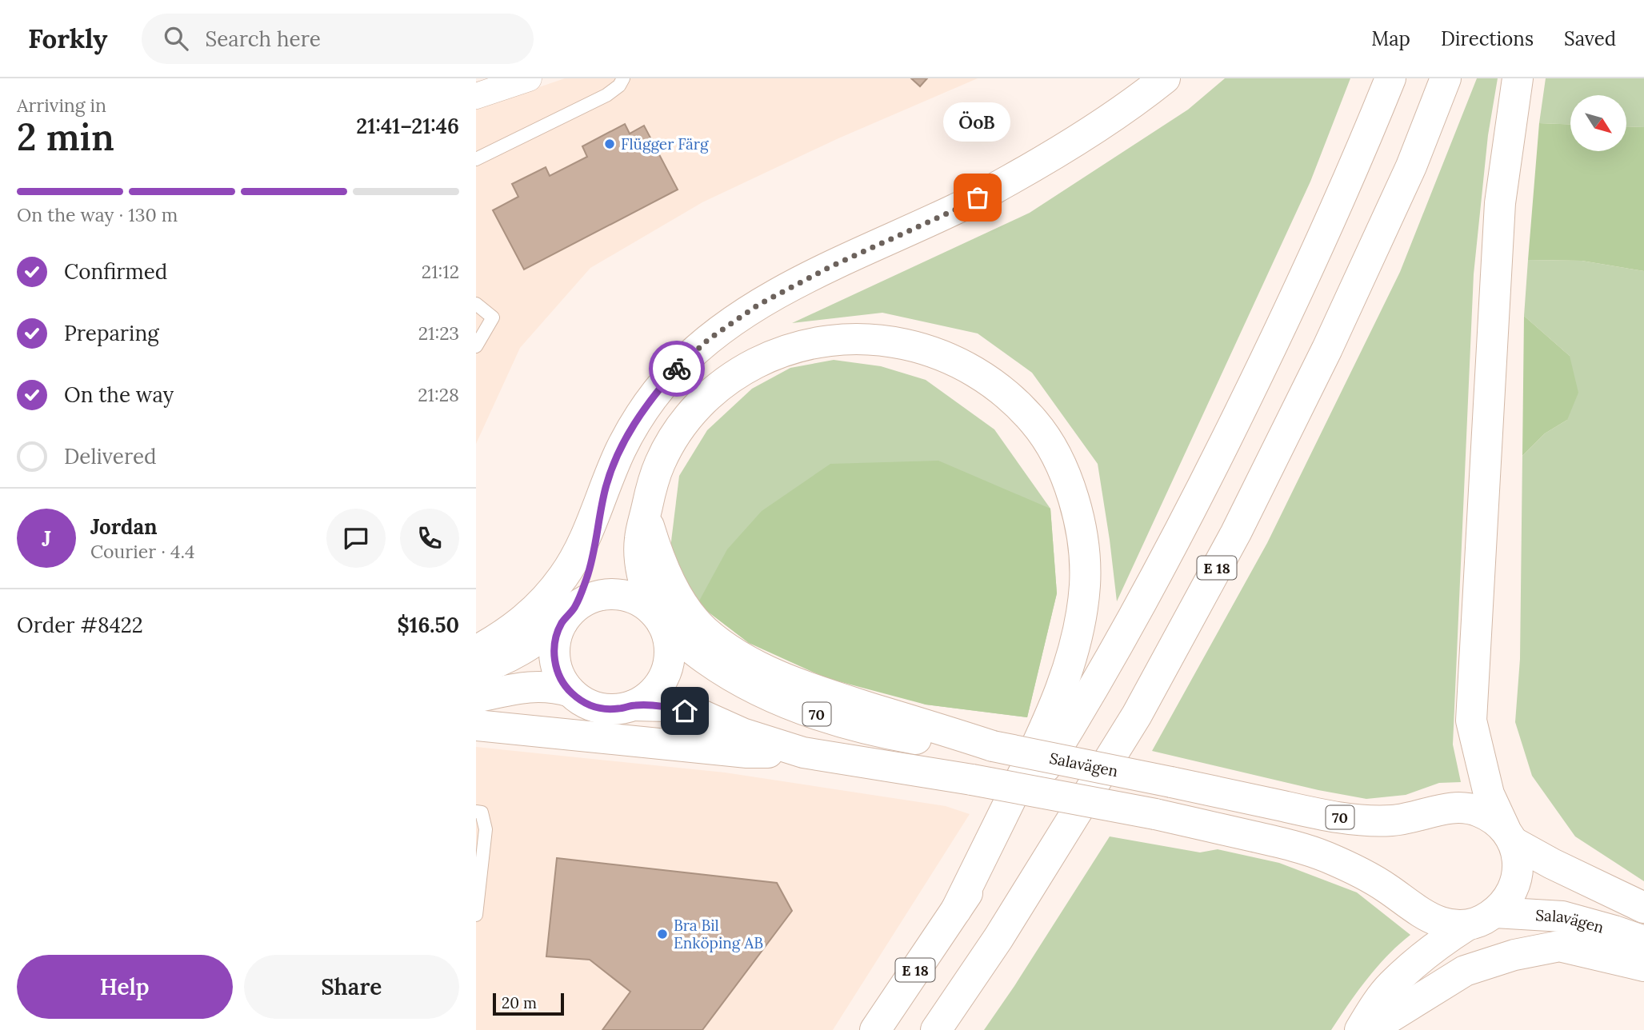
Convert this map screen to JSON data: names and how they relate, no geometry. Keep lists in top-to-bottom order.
{
  "streets": {
    "main road": ["E 18", "70", "Salavägen"]
  },
  "places": ["Flügger Färg", "ÖoB", "Bra Bil Enköping AB"],
  "scale_bar": "20 m",
  "north": "bottom right",
  "page": {
    "header": "Forkly",
    "search": "Search here",
    "nav": ["Map", "Directions", "Saved"],
    "heading": ["2 min", "Arriving in", "21:41–21:46"],
    "panel": [
      "Jordan",
      "Courier · 4.4",
      "Order #8422",
      "$16.50"
    ],
    "bubble": "ÖoB",
    "bar": "On the way · 130 m",
    "list": [
      ["Confirmed", "21:12"],
      ["Preparing", "21:23"],
      ["On the way", "21:28"],
      "Delivered"
    ],
    "round": "J",
    "buttons": ["Help", "Share"],
    "scale": "20 m"
  }
}
